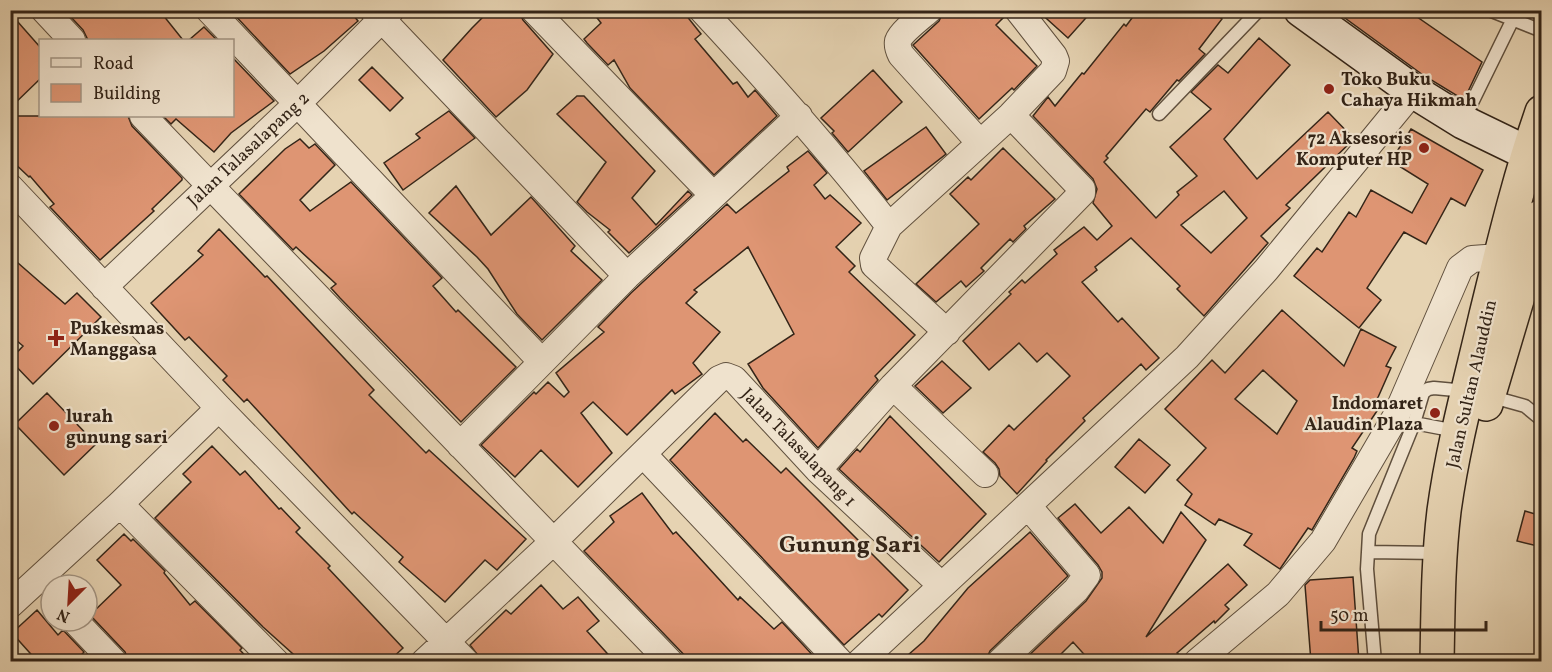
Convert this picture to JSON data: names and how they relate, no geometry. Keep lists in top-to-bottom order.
{
  "streets": {
    "highway": ["Jalan Sultan Alauddin"],
    "street": ["Jalan Talasalapang 2", "Jalan Talasalapang 1"]
  },
  "districts": ["Gunung Sari"],
  "places": {
    "other": [
      "Toko Buku Cahaya Hikmah",
      "72 Aksesoris Komputer HP",
      "Indomaret Alaudin Plaza",
      "lurah gunung sari"
    ],
    "health": ["Puskesmas Manggasa"]
  },
  "legend": ["Road", "Building"],
  "scale_bar": "50 m",
  "north": "bottom left"
}
